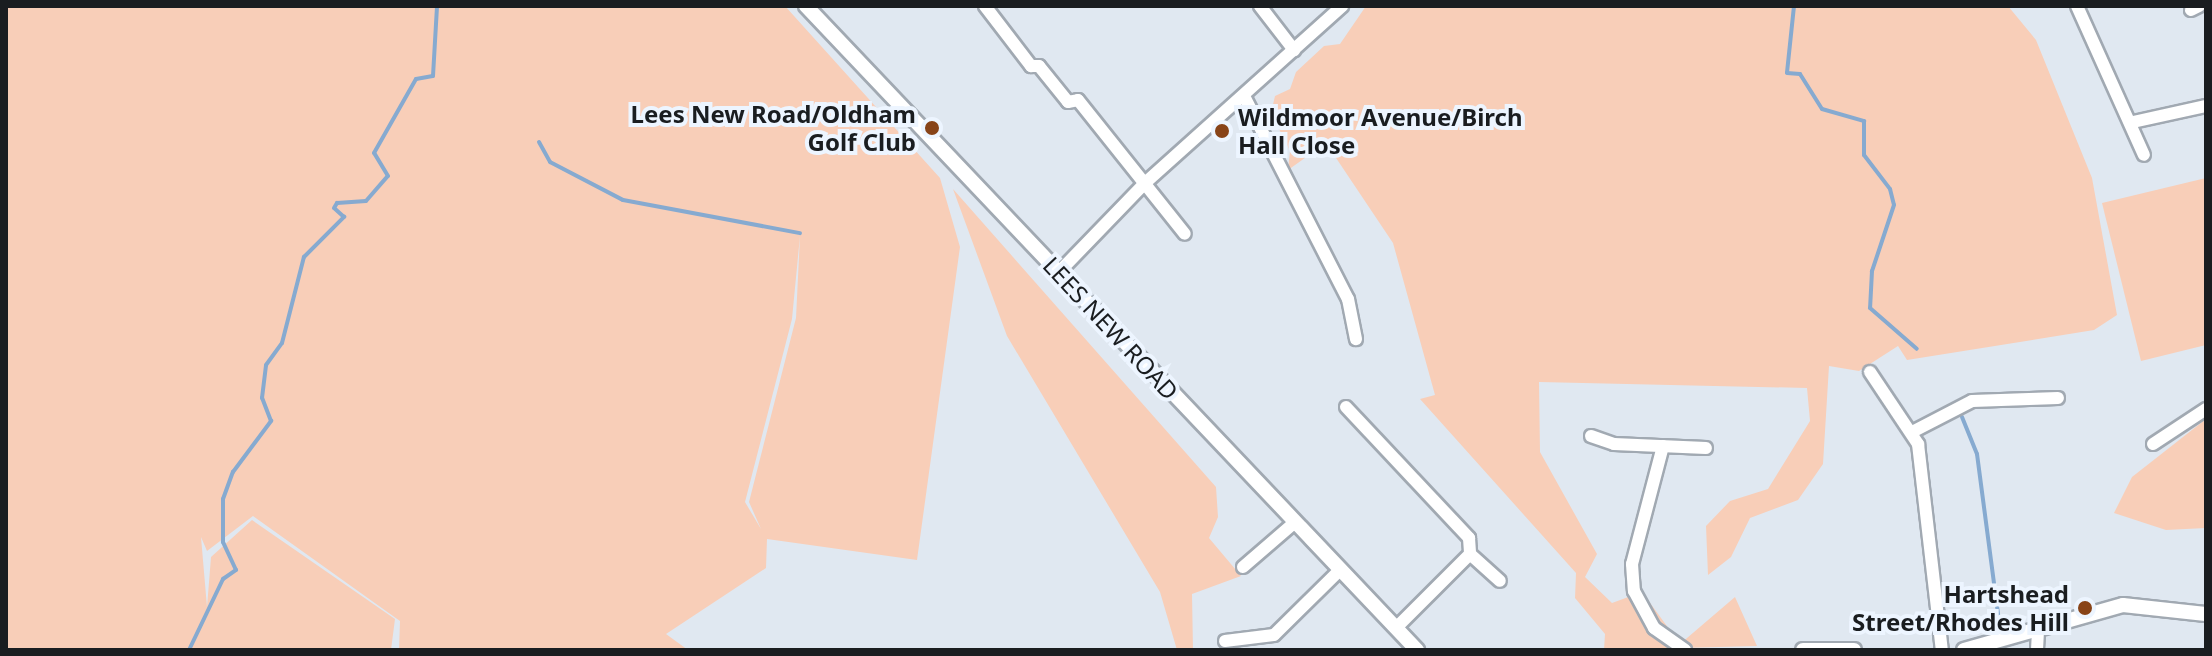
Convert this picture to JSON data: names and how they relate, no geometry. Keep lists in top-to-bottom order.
{
  "streets": {
    "street": ["LEES NEW ROAD"]
  },
  "places": ["Lees New Road/Oldham Golf Club", "Wildmoor Avenue/Birch Hall Close", "Hartshead Street/Rhodes Hill"]
}
